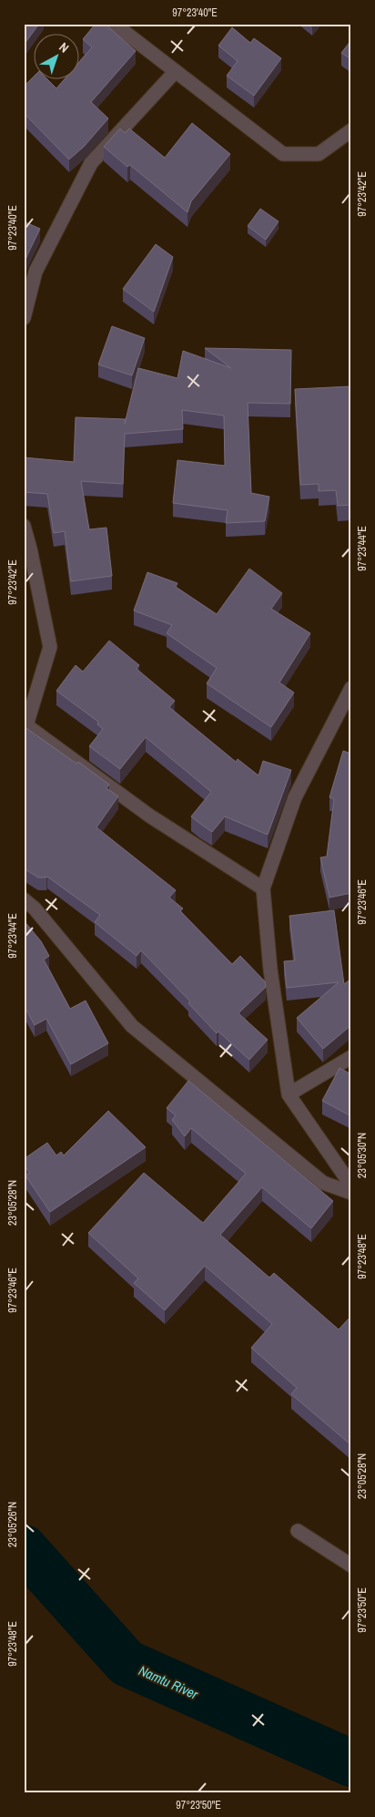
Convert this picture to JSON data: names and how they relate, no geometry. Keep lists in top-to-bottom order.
{
  "water": ["Namtu River"],
  "north": "top right",
  "coordinates": [
    "97°23'40\"E",
    "97°23'42\"E",
    "97°23'44\"E",
    "97°23'46\"E",
    "23°05'30\"N",
    "23°05'28\"N",
    "97°23'48\"E",
    "23°05'26\"N",
    "97°23'50\"E"
  ]
}
